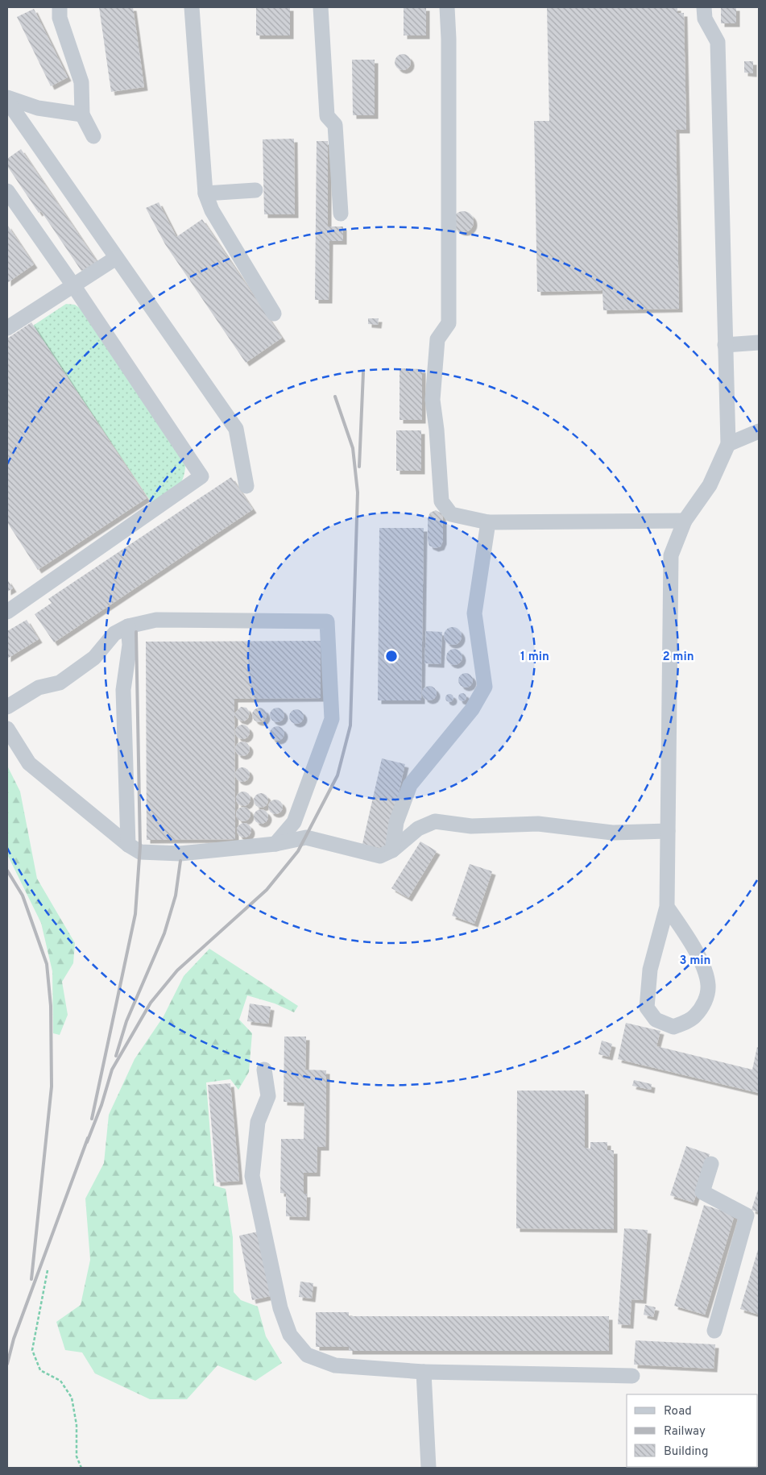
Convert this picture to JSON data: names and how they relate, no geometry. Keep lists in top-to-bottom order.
{
  "legend": ["Road", "Railway", "Building"],
  "rings": ["1 min", "2 min", "3 min"]
}
